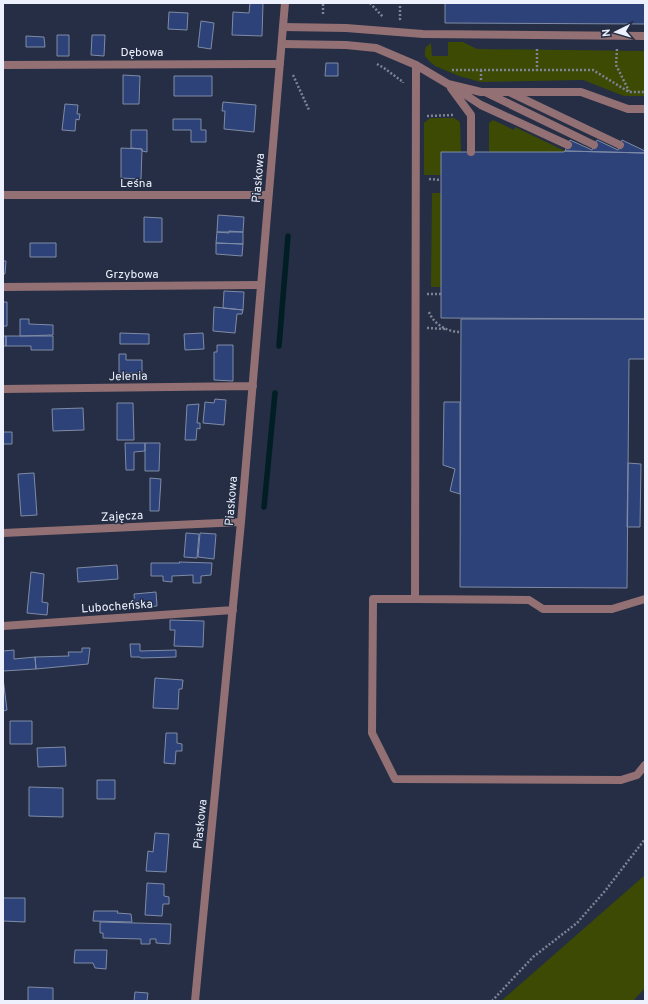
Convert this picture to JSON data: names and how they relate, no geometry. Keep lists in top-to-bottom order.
{
  "streets": {
    "street": [
      "Dębowa",
      "Piaskowa",
      "Leśna",
      "Grzybowa",
      "Jelenia",
      "Zajęcza",
      "Lubocheńska"
    ]
  },
  "crossings": [
    ["Dębowa", "Piaskowa"],
    ["Piaskowa", "Leśna"],
    ["Piaskowa", "Grzybowa"],
    ["Piaskowa", "Jelenia"],
    ["Piaskowa", "Zajęcza"],
    ["Piaskowa", "Lubocheńska"]
  ],
  "north": "left"
}
